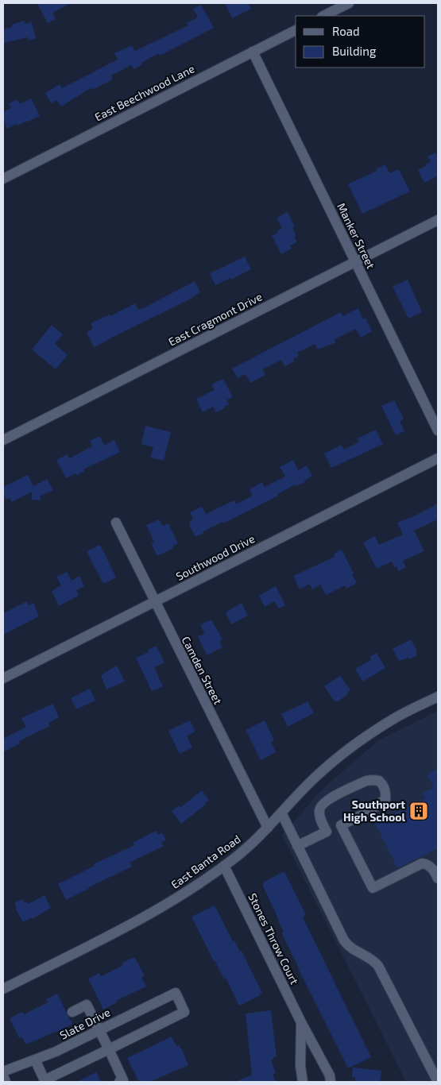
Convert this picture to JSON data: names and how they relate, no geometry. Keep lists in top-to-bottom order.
{
  "streets": {
    "street": [
      "East Beechwood Lane",
      "Manker Street",
      "East Cragmont Drive",
      "Southwood Drive",
      "Camden Street",
      "East Banta Road",
      "Stones Throw Court",
      "Slate Drive"
    ]
  },
  "crossings": [
    ["East Beechwood Lane", "Manker Street"],
    ["Manker Street", "East Cragmont Drive"],
    ["Southwood Drive", "Camden Street"],
    ["Camden Street", "East Banta Road"],
    ["East Banta Road", "Stones Throw Court"]
  ],
  "places": {
    "building": ["Southport High School"]
  },
  "legend": ["Road", "Building"]
}
